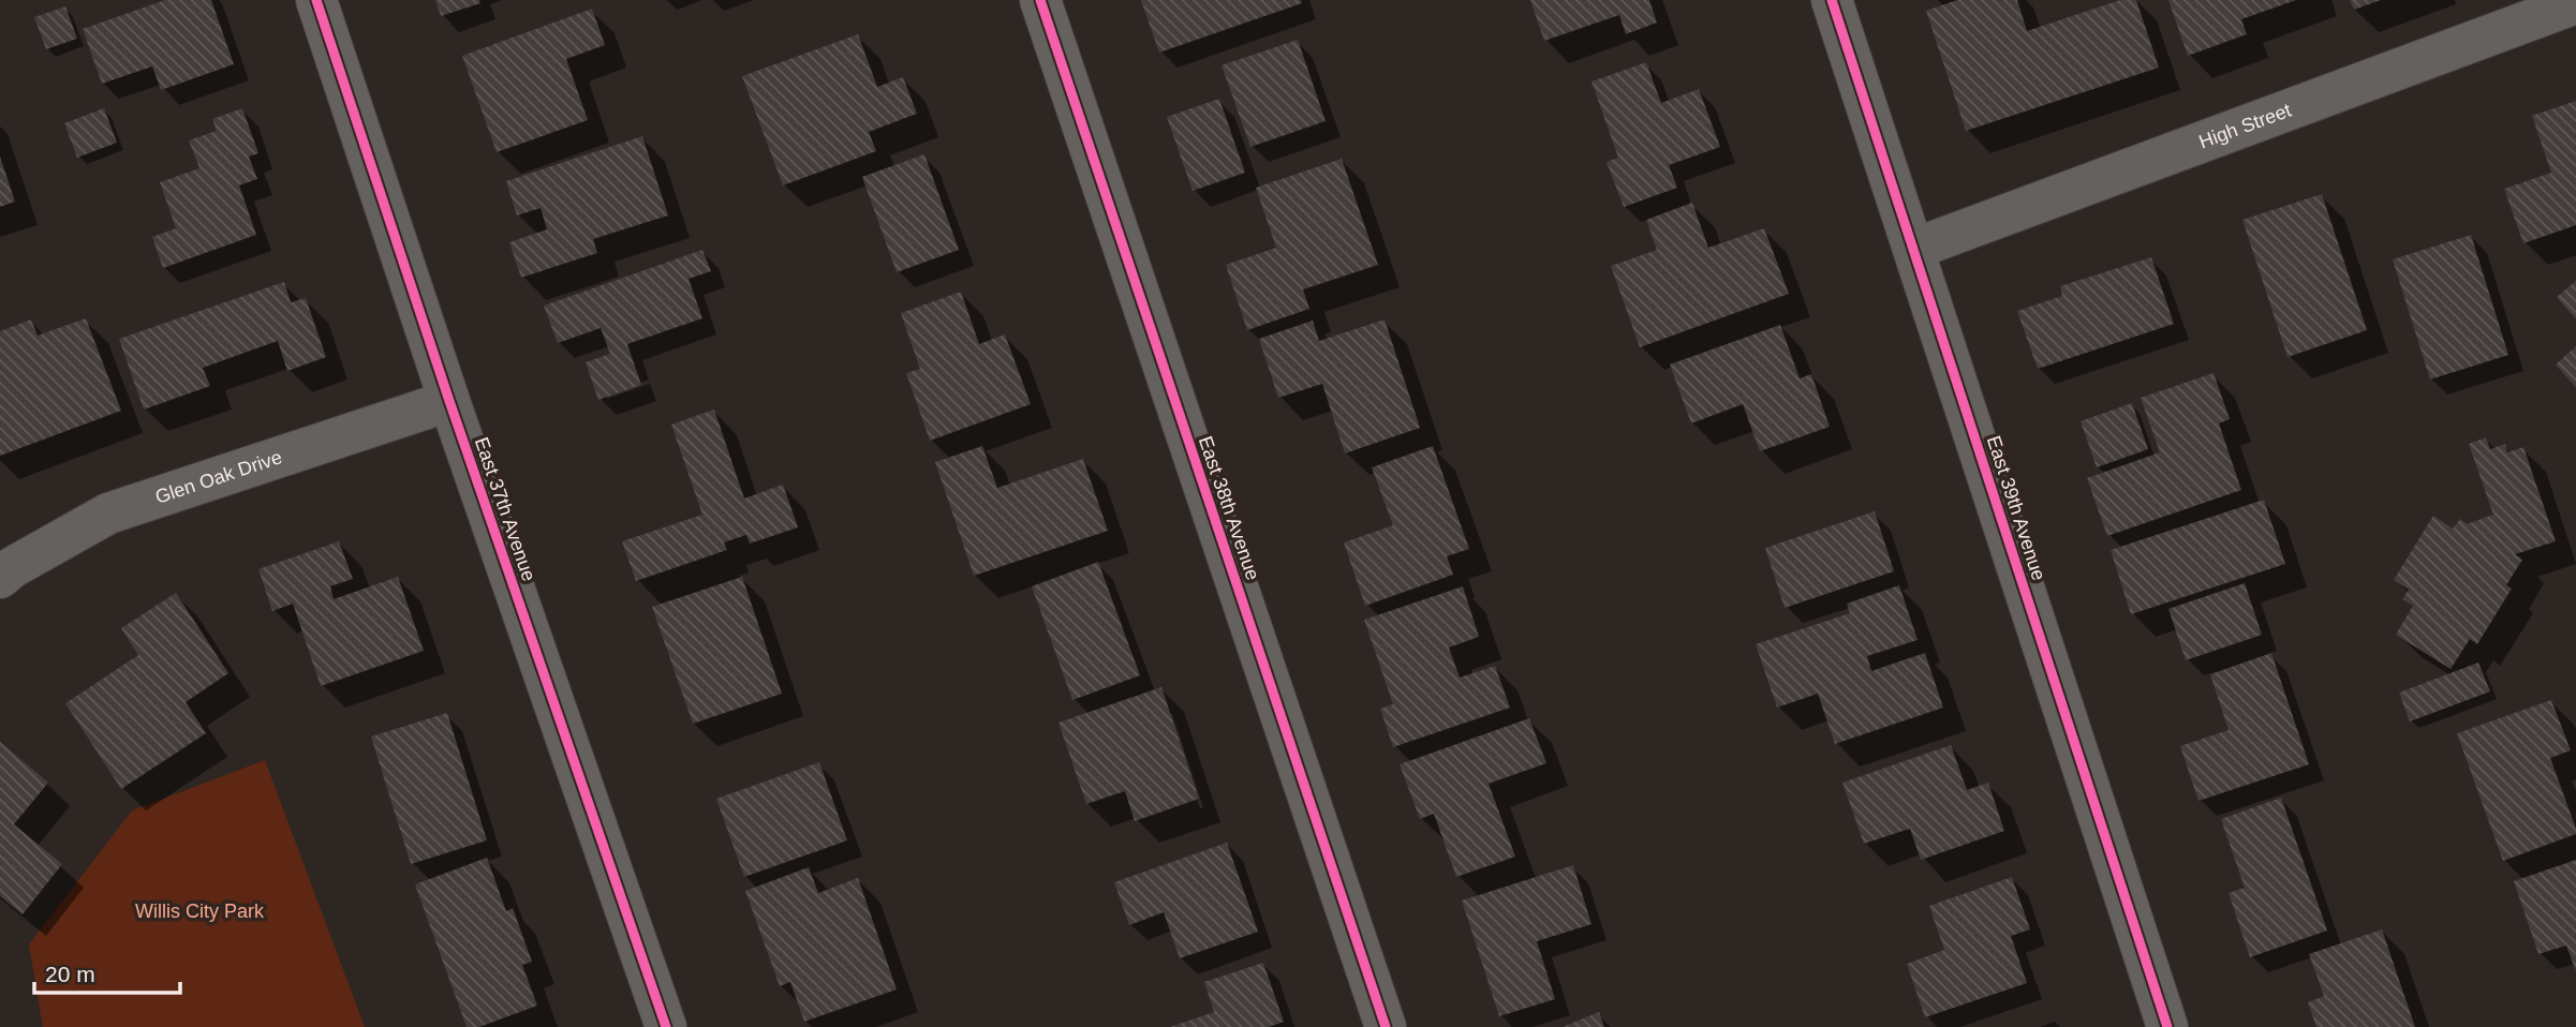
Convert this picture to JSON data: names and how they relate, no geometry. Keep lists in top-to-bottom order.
{
  "streets": {
    "street": [
      "High Street",
      "Glen Oak Drive",
      "East 38th Avenue",
      "East 39th Avenue",
      "East 37th Avenue"
    ]
  },
  "crossings": [
    ["High Street", "East 39th Avenue"],
    ["Glen Oak Drive", "East 37th Avenue"]
  ],
  "parks": ["Willis City Park"],
  "scale_bar": "20 m"
}
